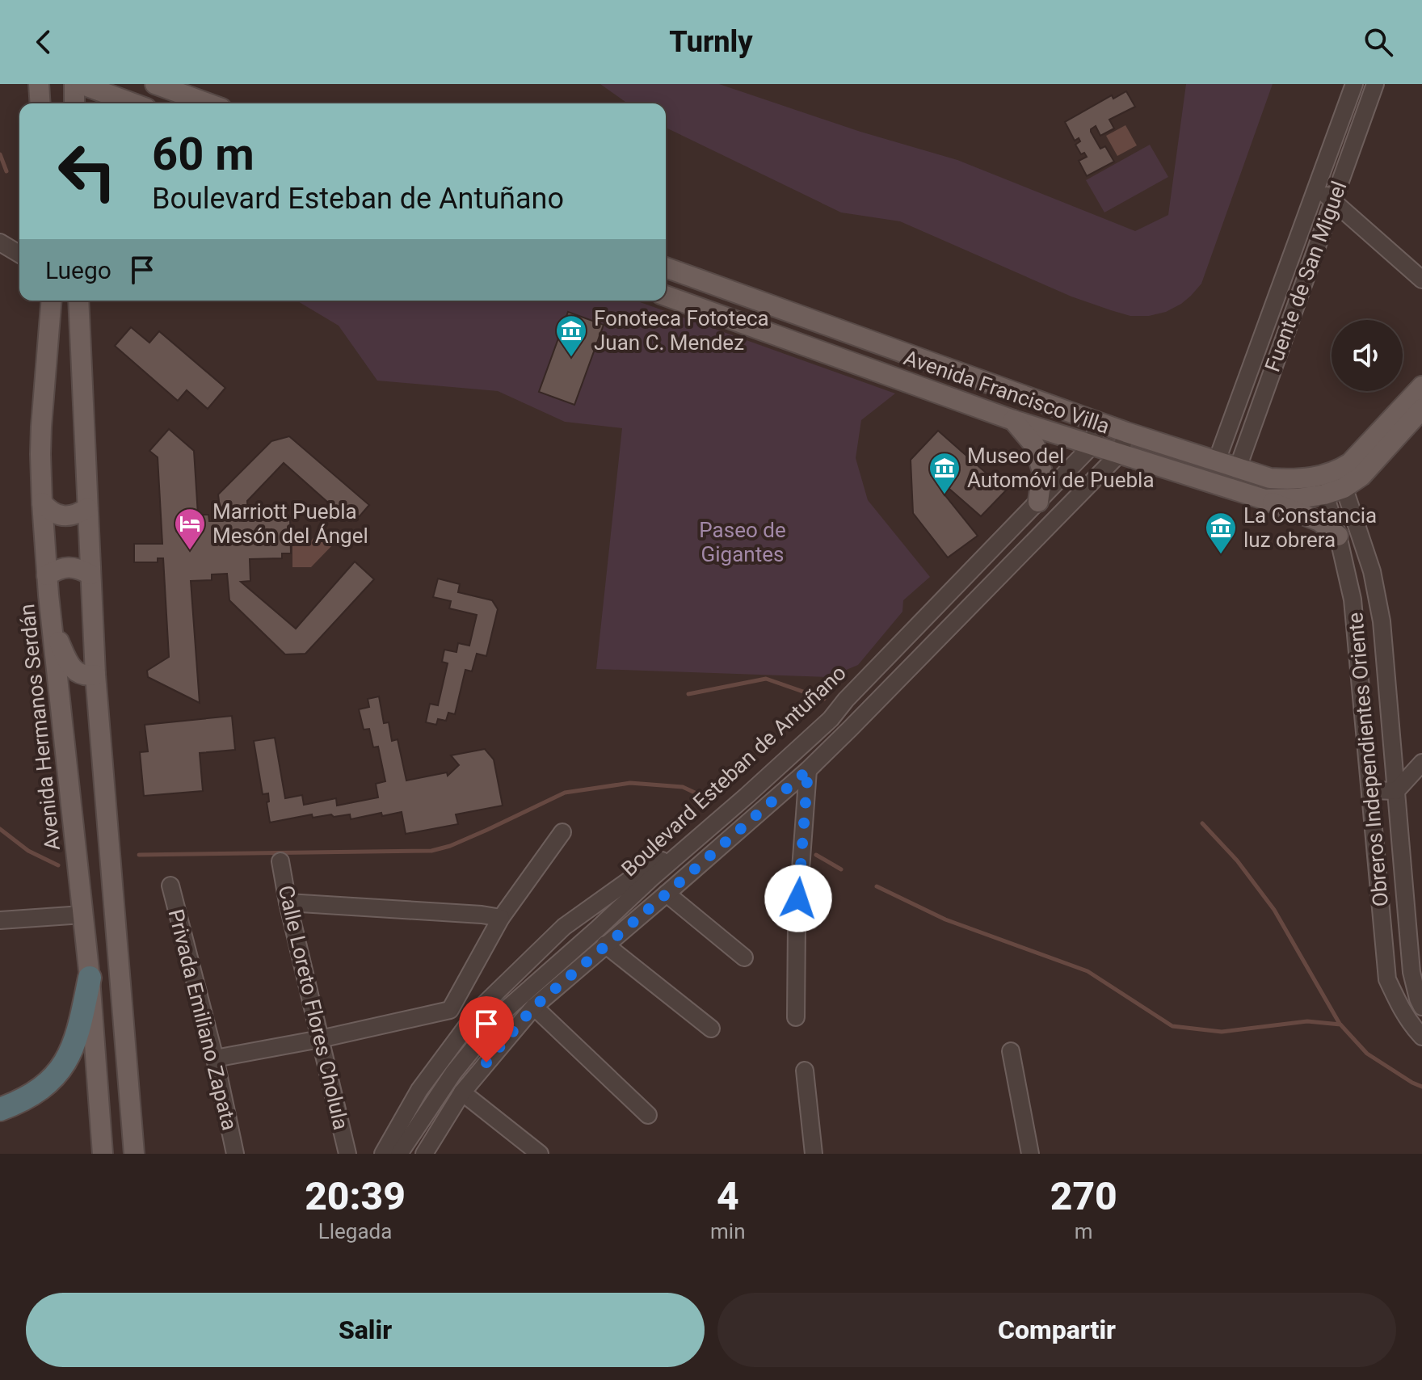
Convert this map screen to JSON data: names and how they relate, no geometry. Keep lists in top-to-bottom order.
{
  "streets": {
    "main road": ["Avenida Francisco Villa", "Avenida Hermanos Serdán"],
    "street": [
      "Fuente de San Miguel",
      "Obreros Independientes Oriente",
      "Boulevard Esteban de Antuñano",
      "Calle Loreto Flores Cholula",
      "Privada Emiliano Zapata"
    ]
  },
  "crossings": [
    ["Fuente de San Miguel", "Avenida Francisco Villa"],
    ["Avenida Francisco Villa", "Obreros Independientes Oriente"],
    ["Avenida Francisco Villa", "Boulevard Esteban de Antuñano"]
  ],
  "parks": ["Paseo de Gigantes"],
  "places": {
    "museum": ["Fonoteca Fototeca Juan C. Mendez", "Museo del Automóvi de Puebla", "La Constancia luz obrera"],
    "hotel": ["Marriott Puebla Mesón del Ángel"]
  },
  "page": {
    "header": "Turnly",
    "turn": ["60 m", "Boulevard Esteban de Antuñano"],
    "then": "Luego",
    "eta": [
      "20:39",
      "Llegada",
      "4",
      "min",
      "270",
      "m"
    ],
    "buttons": ["Salir", "Compartir"]
  }
}
